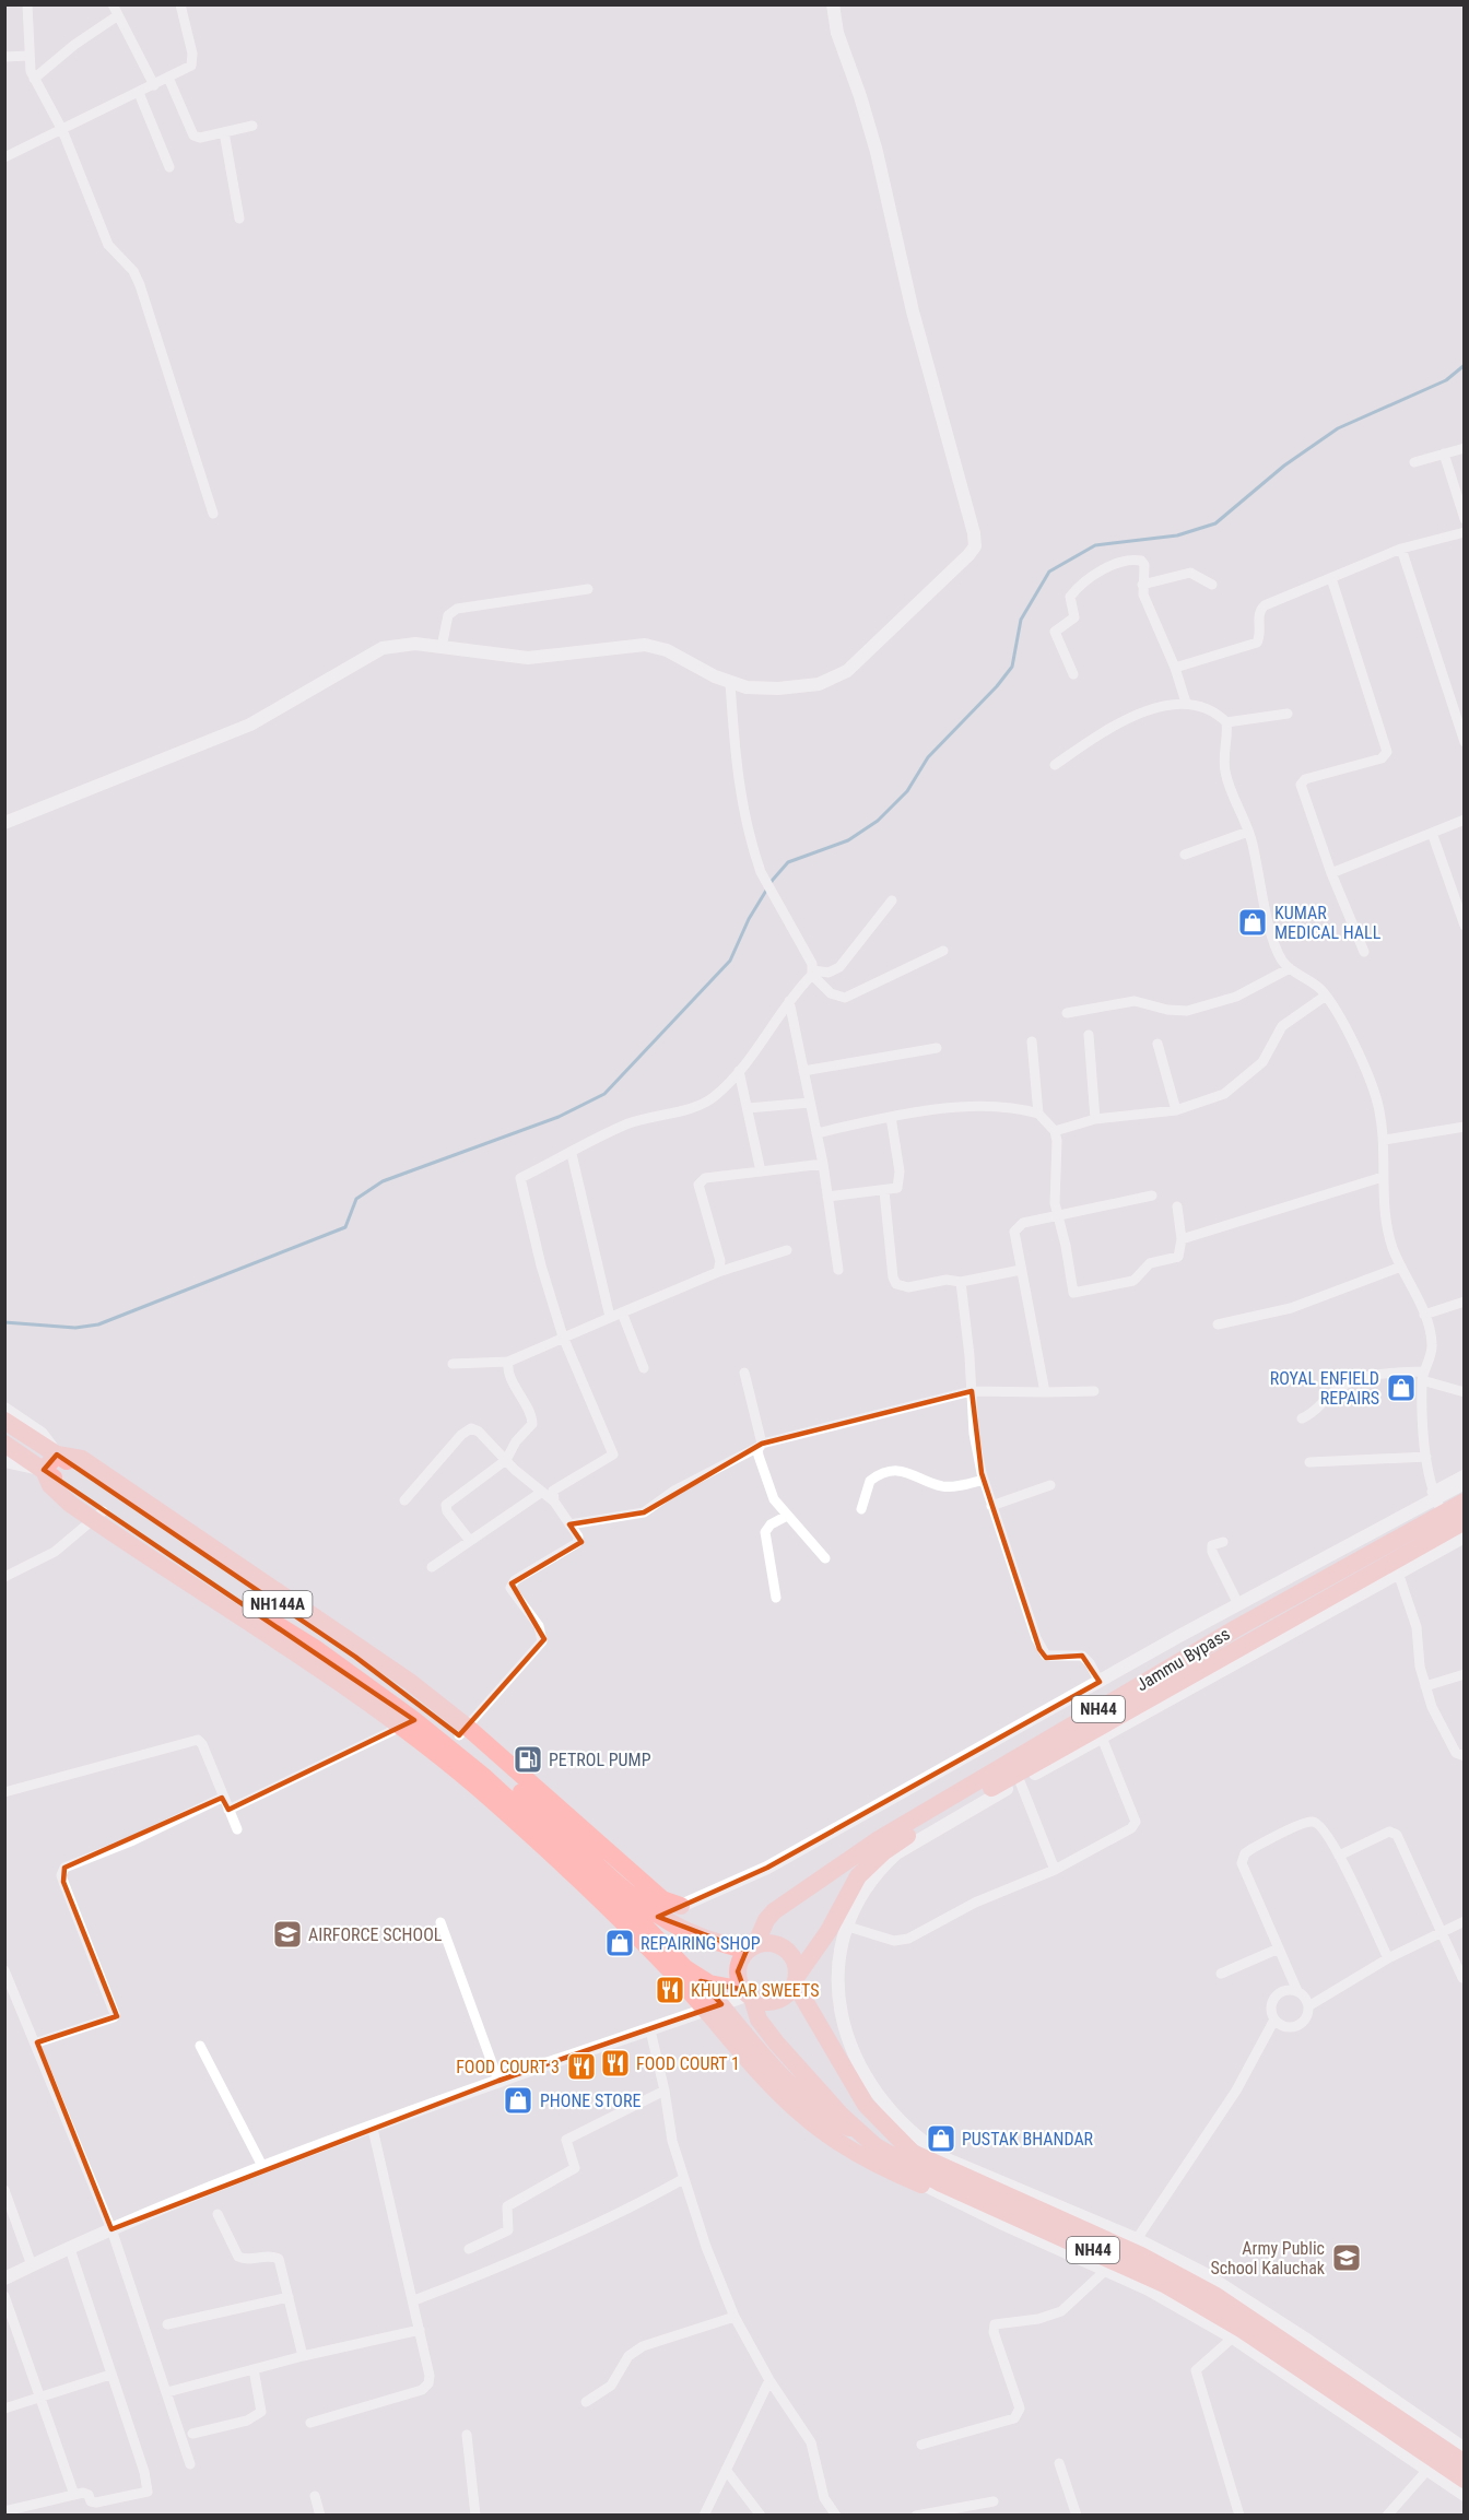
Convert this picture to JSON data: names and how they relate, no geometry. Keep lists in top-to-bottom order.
{
  "streets": {
    "highway": ["NH144A", "Jammu Bypass", "NH44"]
  },
  "crossings": [
    ["NH144A", "Jammu Bypass"],
    ["NH144A", "NH44"],
    ["Jammu Bypass", "NH44"]
  ],
  "places": {
    "shop": [
      "KUMAR MEDICAL HALL",
      "ROYAL ENFIELD REPAIRS",
      "REPAIRING SHOP",
      "PHONE STORE",
      "PUSTAK BHANDAR"
    ],
    "fuel station": ["PETROL PUMP"],
    "school or university": ["AIRFORCE SCHOOL", "Army Public School Kaluchak"],
    "restaurant": ["KHULLAR SWEETS", "FOOD COURT 1", "FOOD COURT 3"]
  }
}
